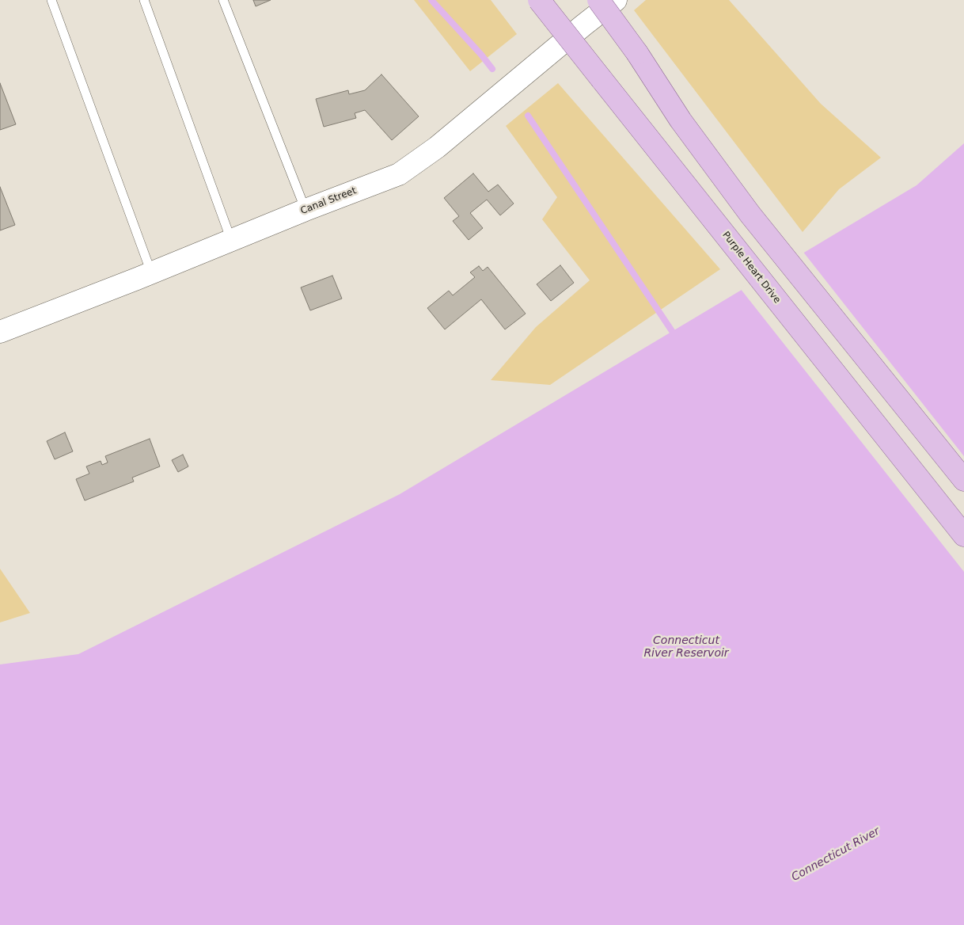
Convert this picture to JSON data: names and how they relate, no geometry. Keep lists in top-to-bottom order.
{
  "streets": {
    "main road": ["Purple Heart Drive"],
    "street": ["Canal Street"]
  },
  "water": ["Connecticut River Reservoir", "Connecticut River"]
}
